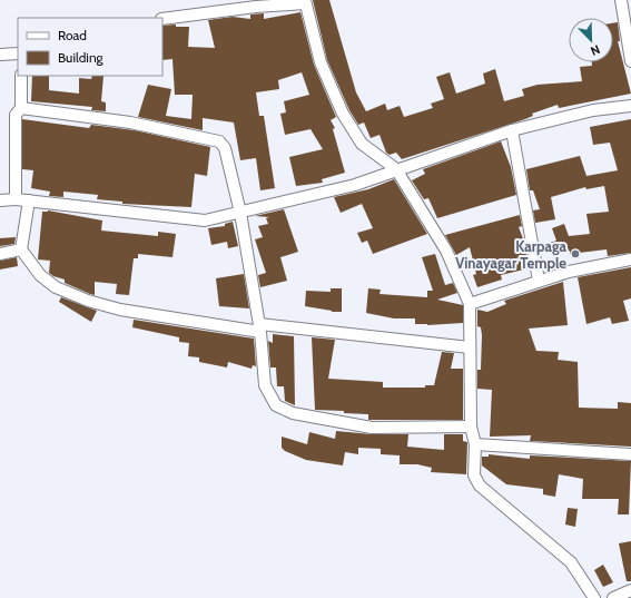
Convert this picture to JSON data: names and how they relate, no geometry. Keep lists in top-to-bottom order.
{
  "places": ["Karpaga Vinayagar Temple"],
  "legend": ["Road", "Building"],
  "north": "bottom right"
}
